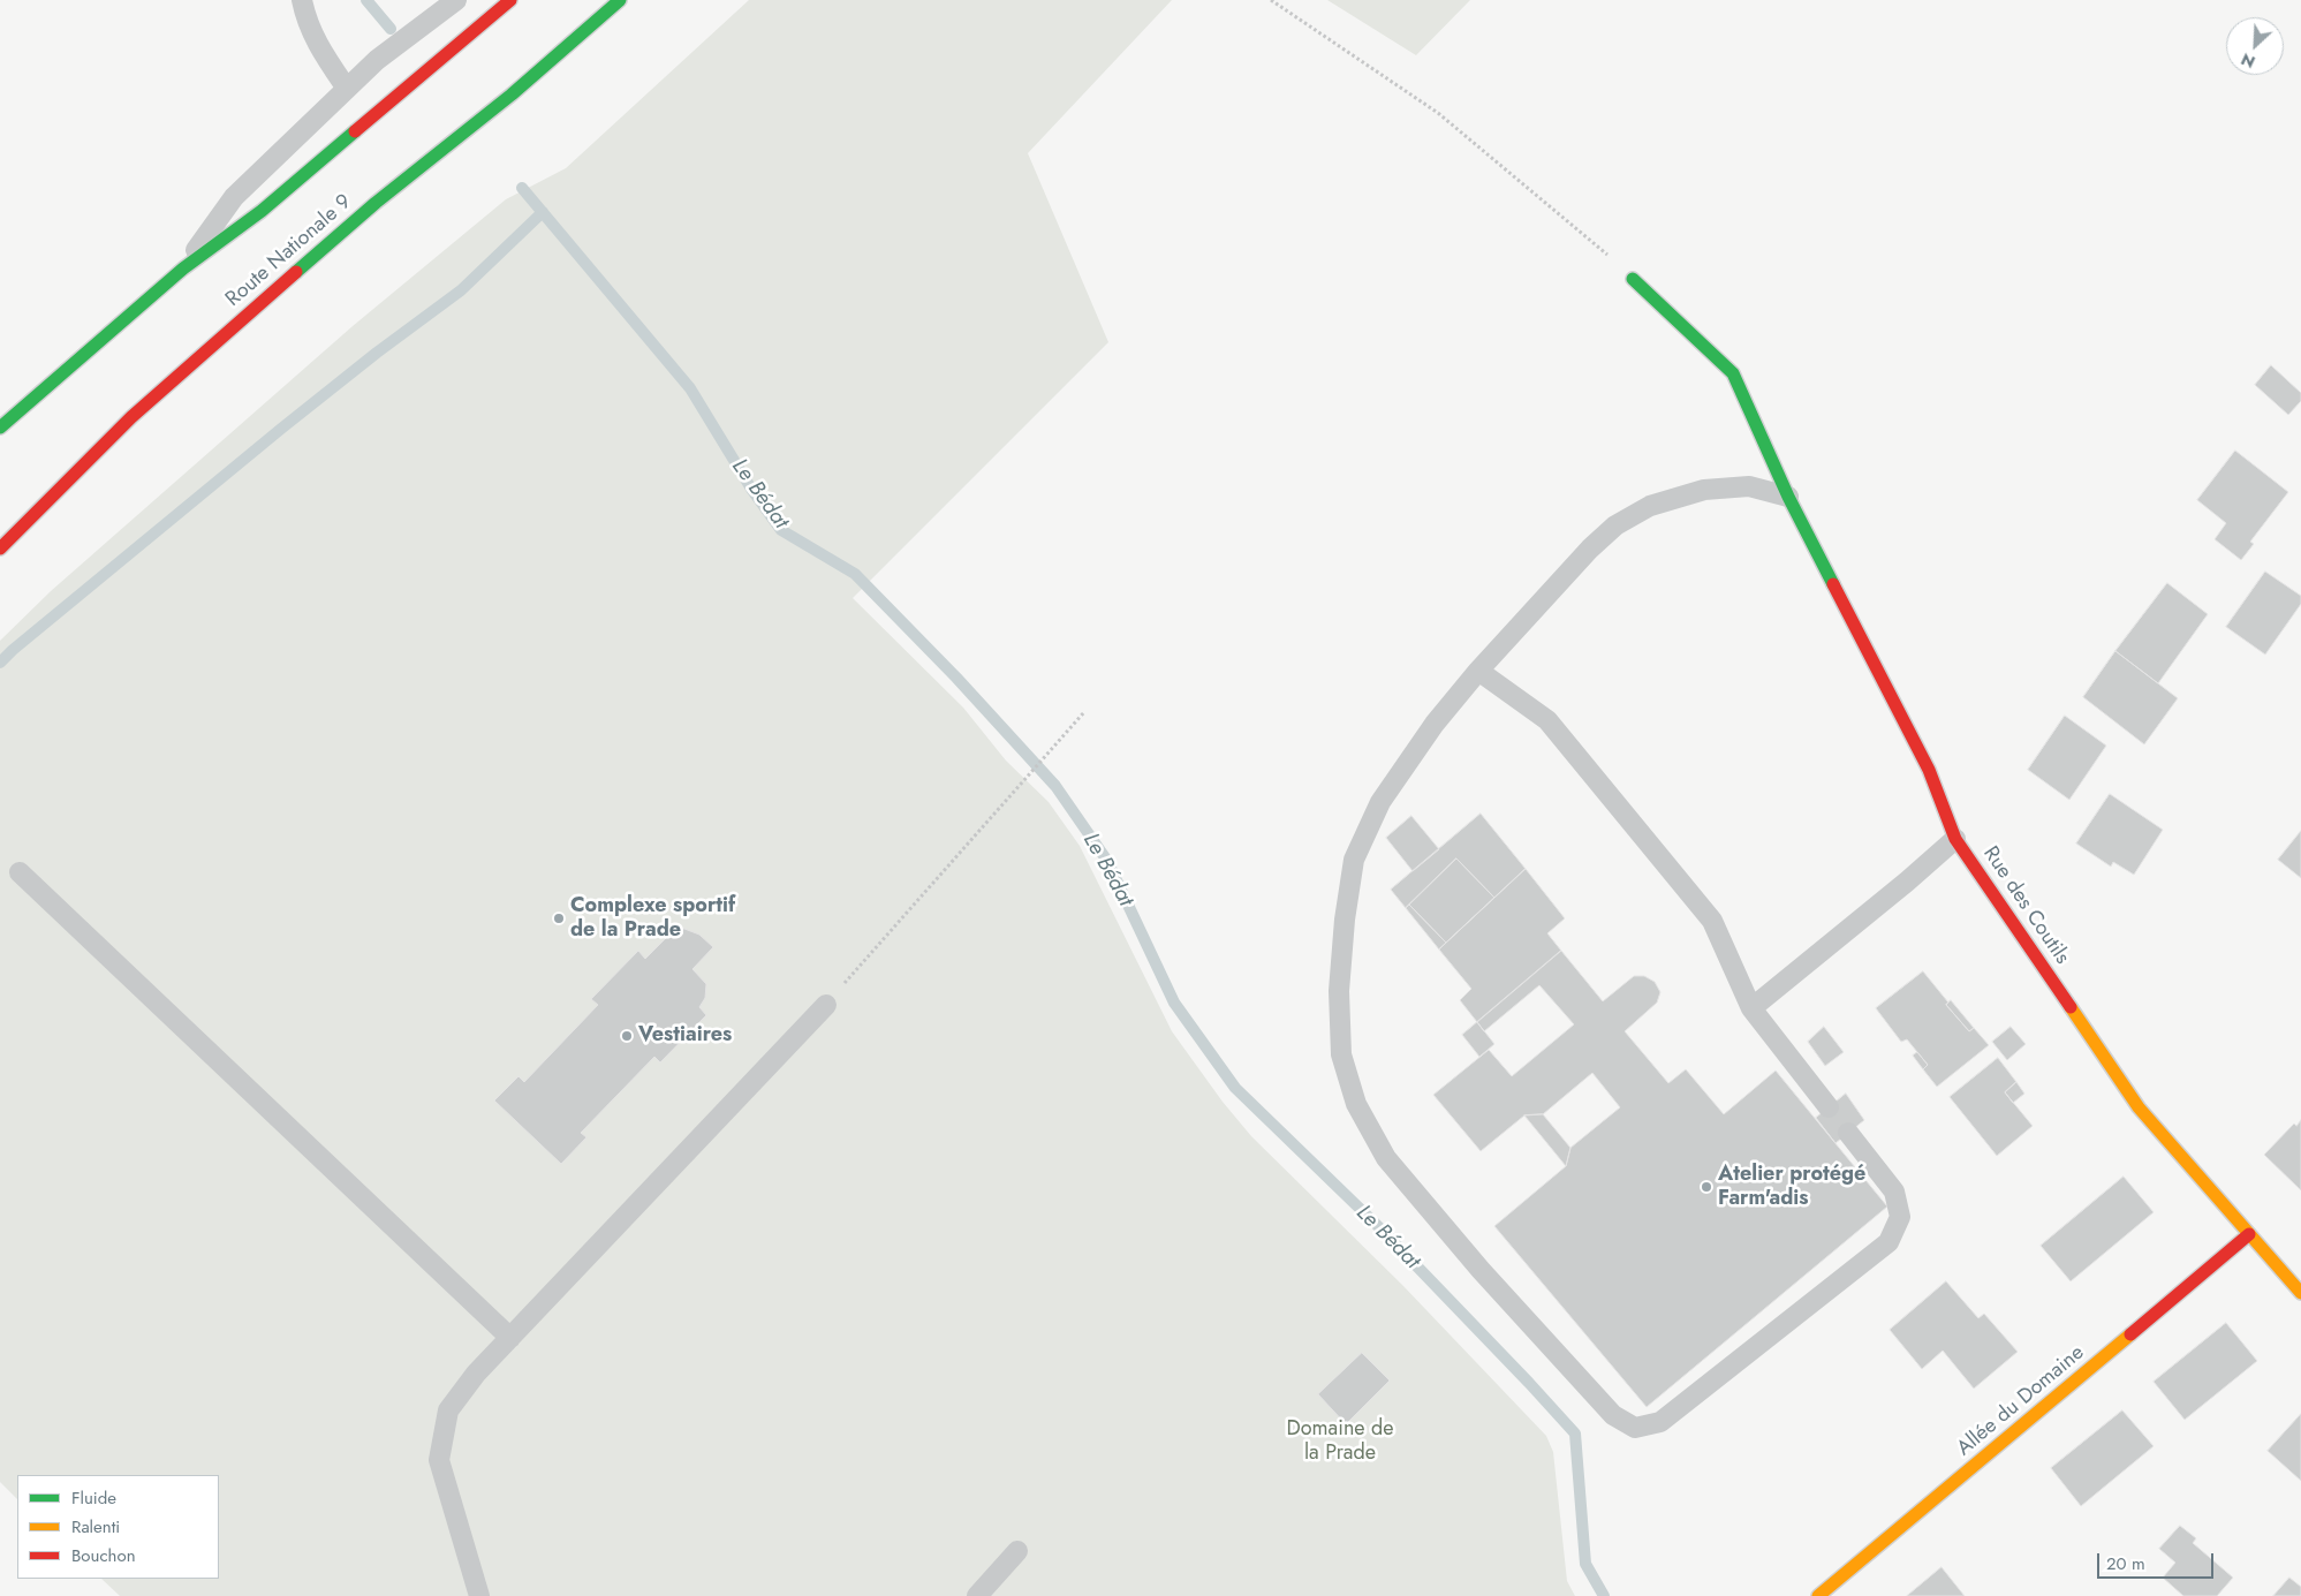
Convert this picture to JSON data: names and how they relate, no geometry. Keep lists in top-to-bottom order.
{
  "streets": {
    "main road": ["Route Nationale 9", "Rue des Coutils", "Allée du Domaine"]
  },
  "crossings": [
    ["Rue des Coutils", "Allée du Domaine"]
  ],
  "water": ["Le Bédat"],
  "parks": ["Domaine de la Prade"],
  "places": ["Complexe sportif de la Prade", "Vestiaires", "Atelier protégé Farm'adis"],
  "legend": ["Fluide", "Ralenti", "Bouchon"],
  "scale_bar": "20 m",
  "north": "bottom left"
}
